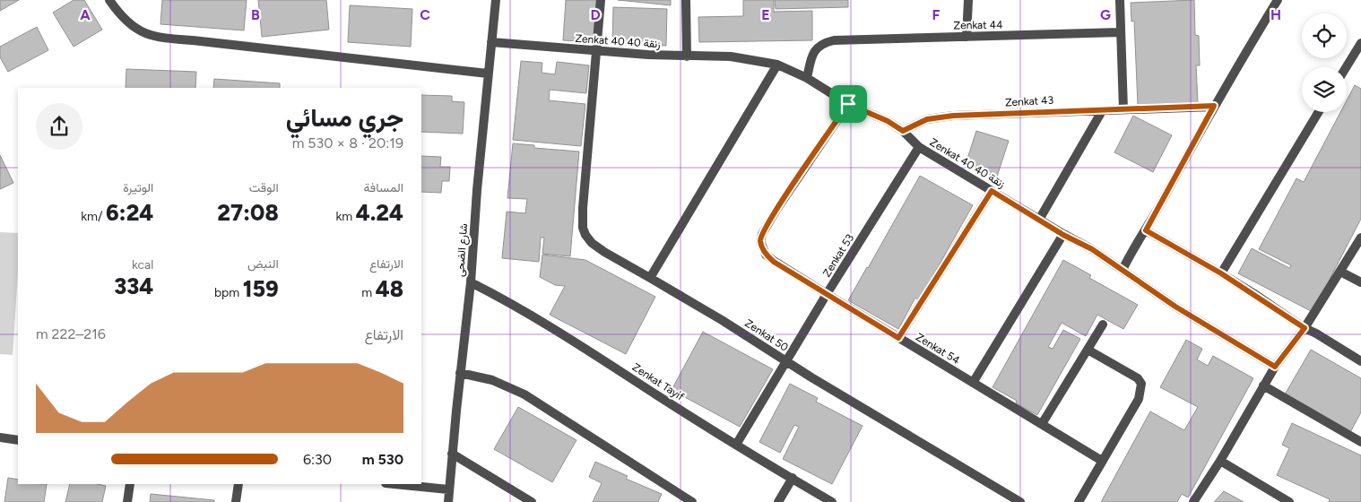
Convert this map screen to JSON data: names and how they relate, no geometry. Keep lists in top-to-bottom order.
{
  "streets": {
    "street": [
      "Zenkat 44",
      "Zenkat 40 زنقة 40",
      "Zenkat 43",
      "شارع الضحى",
      "Zenkat 53",
      "Zenkat 50",
      "Zenkat 54",
      "Zenkat Tayif"
    ]
  },
  "crossings": [
    ["Zenkat 44", "Zenkat 40 زنقة 40"],
    ["Zenkat 40 زنقة 40", "Zenkat 43"],
    ["Zenkat 40 زنقة 40", "شارع الضحى"],
    ["Zenkat 40 زنقة 40", "Zenkat 53"],
    ["Zenkat 40 زنقة 40", "Zenkat 50"],
    ["Zenkat 40 زنقة 40", "Zenkat 54"],
    ["شارع الضحى", "Zenkat Tayif"],
    ["Zenkat 53", "Zenkat 50"],
    ["Zenkat 53", "Zenkat 54"],
    ["Zenkat 53", "Zenkat Tayif"]
  ],
  "page": {
    "heading": ["جري مسائي", "20:19 · 8 × 530 m"],
    "stats": [
      ["المسافة", "4.24 km"],
      ["الوقت", "27:08"],
      ["الوتيرة", "6:24 /km"],
      ["الارتفاع", "48 m"],
      ["النبض", "159 bpm"],
      ["kcal", "334"]
    ],
    "chart": ["الارتفاع", "216–222 m"],
    "list": [
      {
        "name": "530 m",
        "note": "6:30"
      }
    ]
  },
  "grid": {
    "columns": [
      "A",
      "B",
      "C",
      "D",
      "E",
      "F",
      "G",
      "H"
    ]
  }
}
